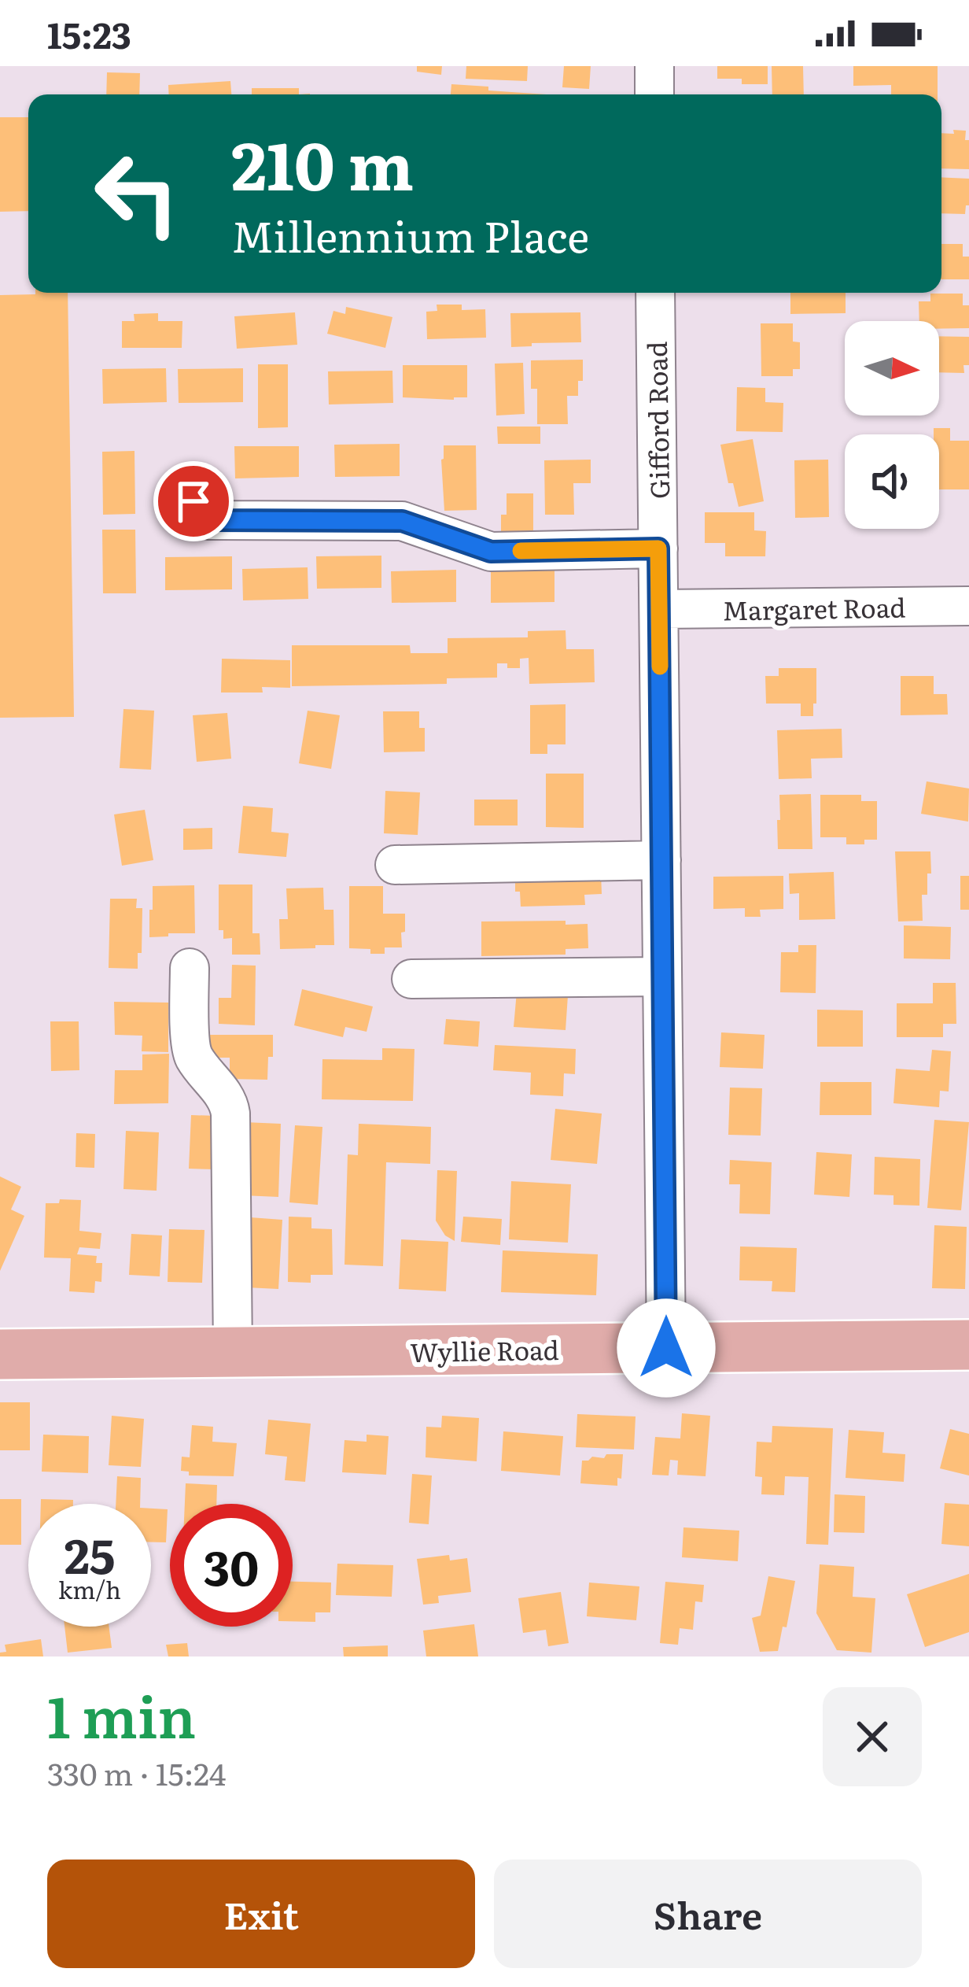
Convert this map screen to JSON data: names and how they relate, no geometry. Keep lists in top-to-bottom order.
{
  "streets": {
    "main road": ["Wyllie Road"],
    "street": ["Gifford Road", "Margaret Road"]
  },
  "crossings": [
    ["Gifford Road", "Margaret Road"],
    ["Gifford Road", "Wyllie Road"]
  ],
  "north": "right",
  "page": {
    "status": "15:23",
    "turn": ["210 m", "Millennium Place"],
    "speed": "25 km/h",
    "limit": "30",
    "heading": ["1 min", "330 m · 15:24"],
    "buttons": ["Exit", "Share"]
  }
}
